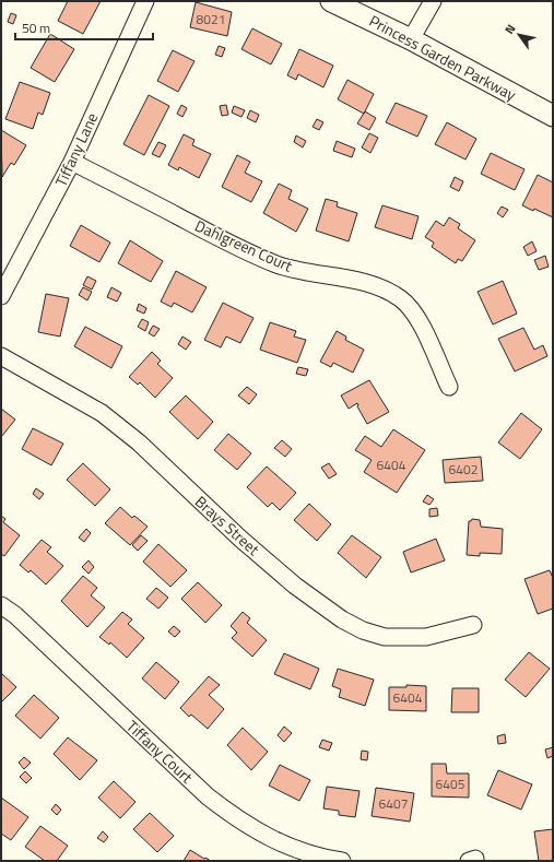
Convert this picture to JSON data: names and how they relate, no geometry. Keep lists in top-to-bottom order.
{
  "streets": {
    "street": [
      "Princess Garden Parkway",
      "Tiffany Lane",
      "Dahlgreen Court",
      "Brays Street",
      "Tiffany Court"
    ]
  },
  "crossings": [
    ["Tiffany Lane", "Dahlgreen Court"]
  ],
  "house_numbers": [
    "8021",
    "6404",
    "6402",
    "6404",
    "6405",
    "6407"
  ],
  "scale_bar": "50 m",
  "north": "top left"
}
